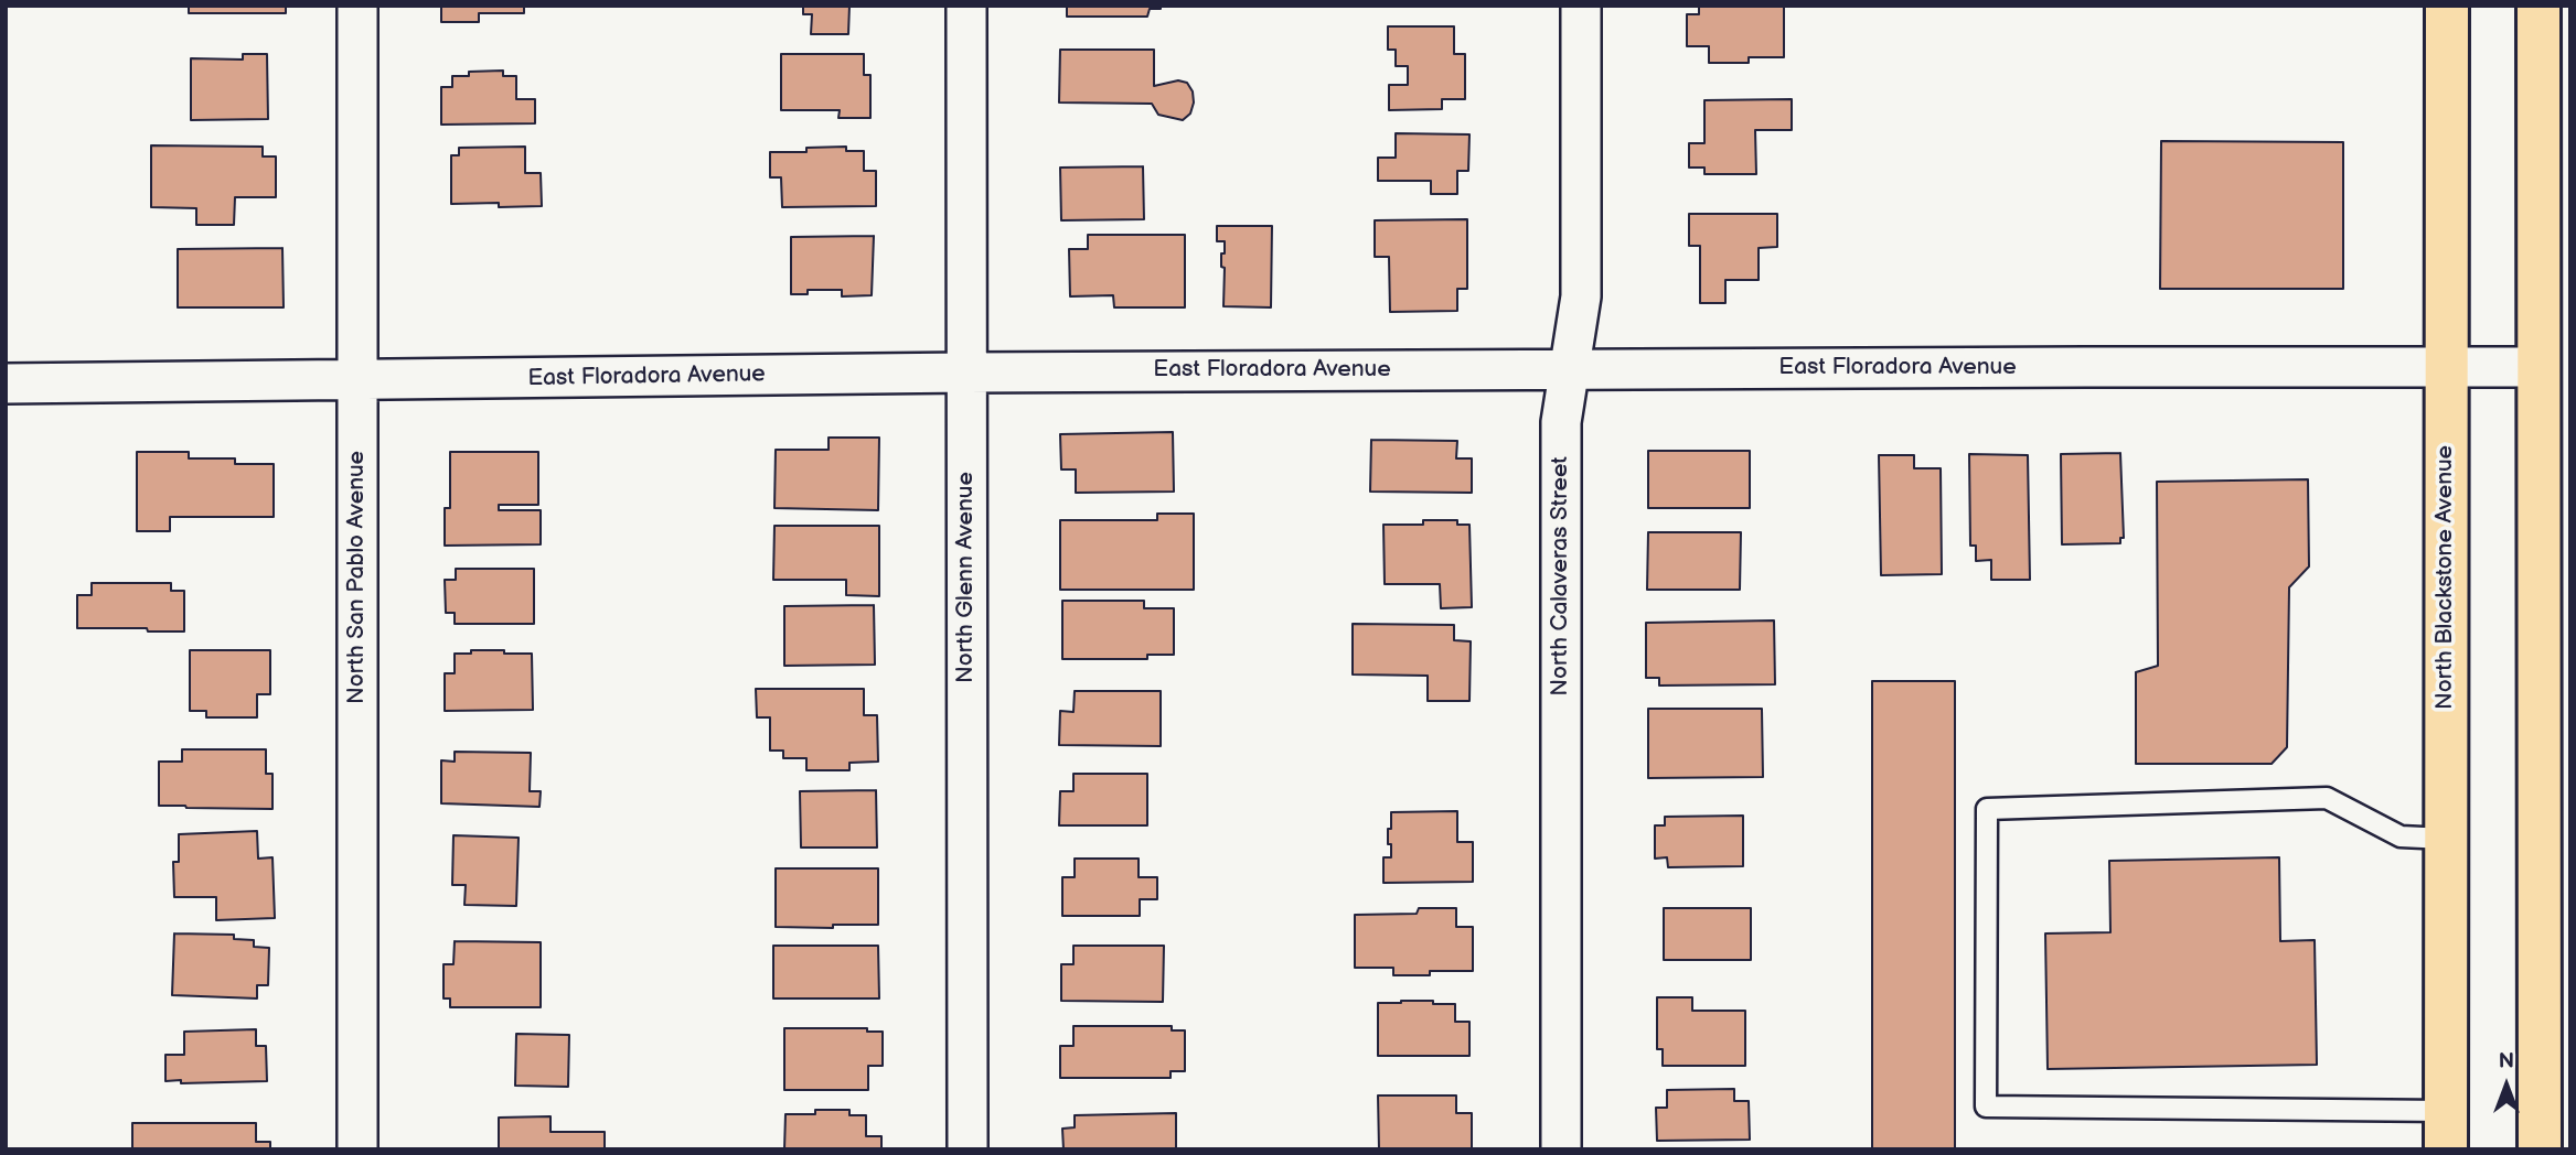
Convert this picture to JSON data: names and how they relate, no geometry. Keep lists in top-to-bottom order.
{
  "streets": {
    "main road": ["North Blackstone Avenue"],
    "street": [
      "East Floradora Avenue",
      "North Calaveras Street",
      "North San Pablo Avenue",
      "North Glenn Avenue"
    ]
  },
  "crossings": [
    ["East Floradora Avenue", "North Calaveras Street"],
    ["East Floradora Avenue", "North San Pablo Avenue"],
    ["East Floradora Avenue", "North Glenn Avenue"],
    ["East Floradora Avenue", "North Blackstone Avenue"]
  ],
  "north": "top"
}
